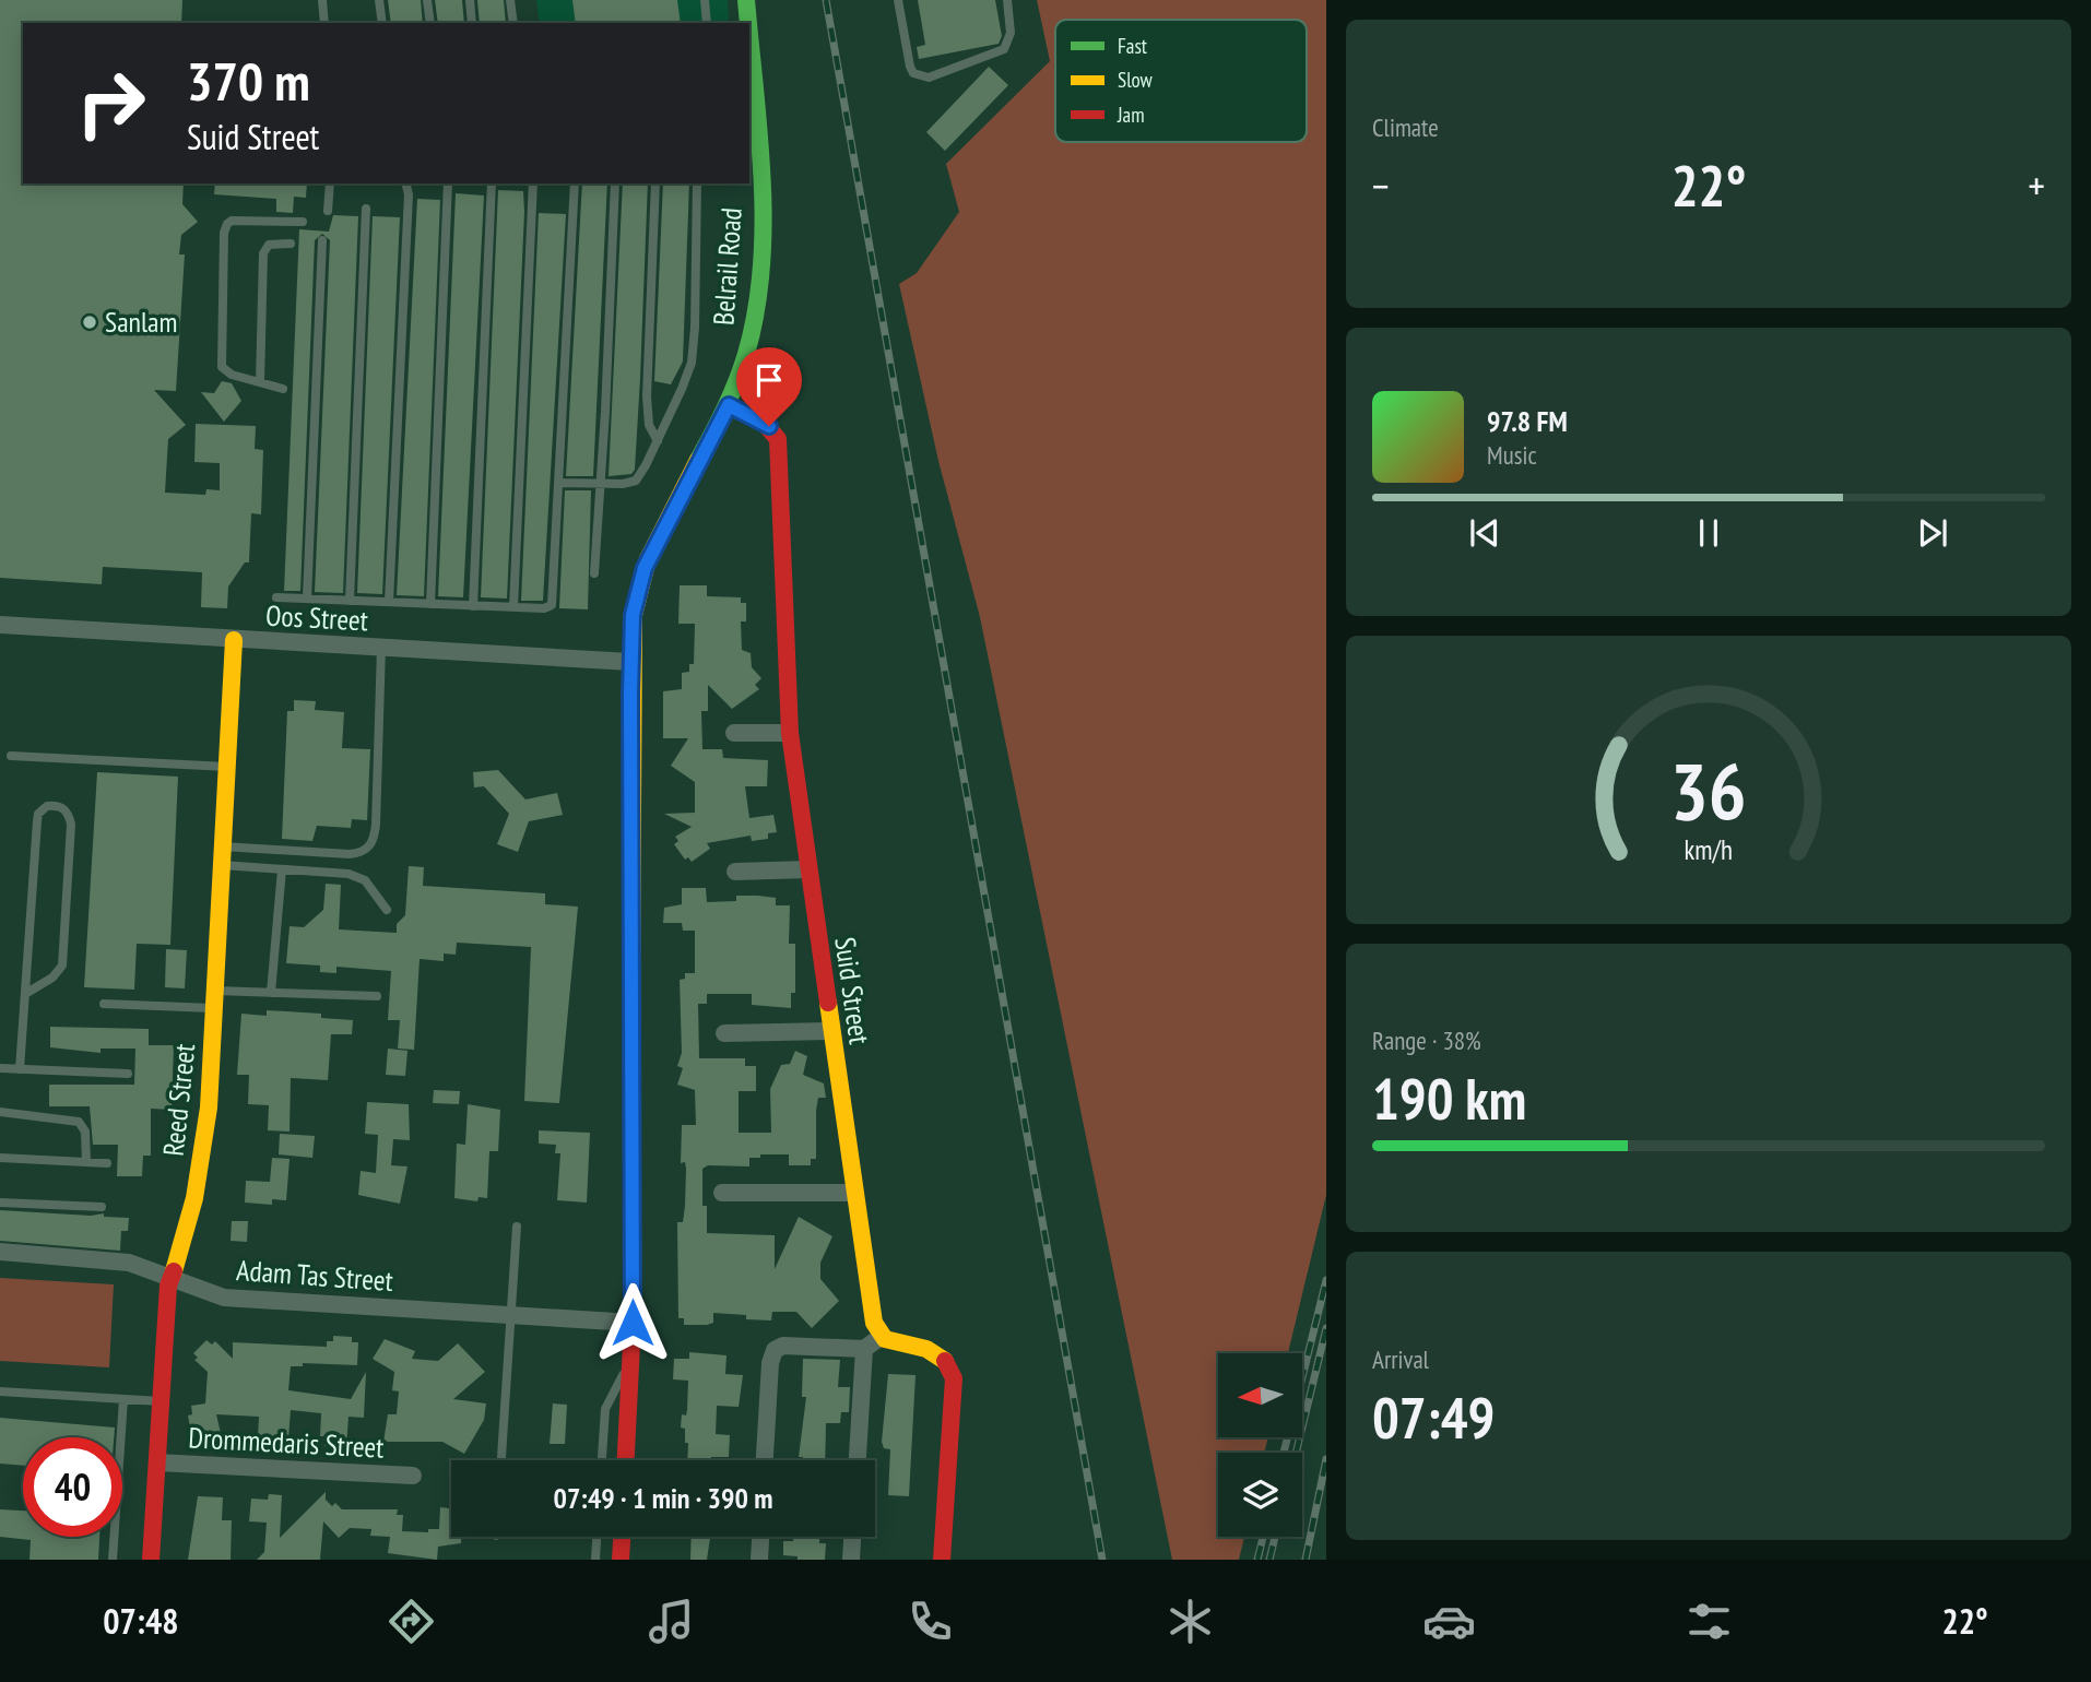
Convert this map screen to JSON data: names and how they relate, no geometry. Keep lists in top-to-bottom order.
{
  "streets": {
    "street": [
      "Belrail Road",
      "Oos Street",
      "Suid Street",
      "Reed Street",
      "Adam Tas Street",
      "Drommedaris Street"
    ]
  },
  "crossings": [
    ["Belrail Road", "Oos Street"],
    ["Belrail Road", "Suid Street"],
    ["Belrail Road", "Adam Tas Street"],
    ["Oos Street", "Reed Street"],
    ["Reed Street", "Adam Tas Street"],
    ["Reed Street", "Drommedaris Street"]
  ],
  "places": ["Sanlam"],
  "legend": ["Fast", "Slow", "Jam"],
  "north": "left",
  "page": {
    "tile": [
      "Climate",
      ["Range · 38%", "190 km"],
      ["Arrival", "07:49"]
    ],
    "turn": ["370 m", "Suid Street"],
    "heat": ["−", "22°", "+"],
    "song": ["97.8 FM", "Music"],
    "limit": "40",
    "trip": "07:49 · 1 min · 390 m",
    "tabs": ["07:48", "22°"],
    "gauge": ["36", "km/h"]
  }
}
